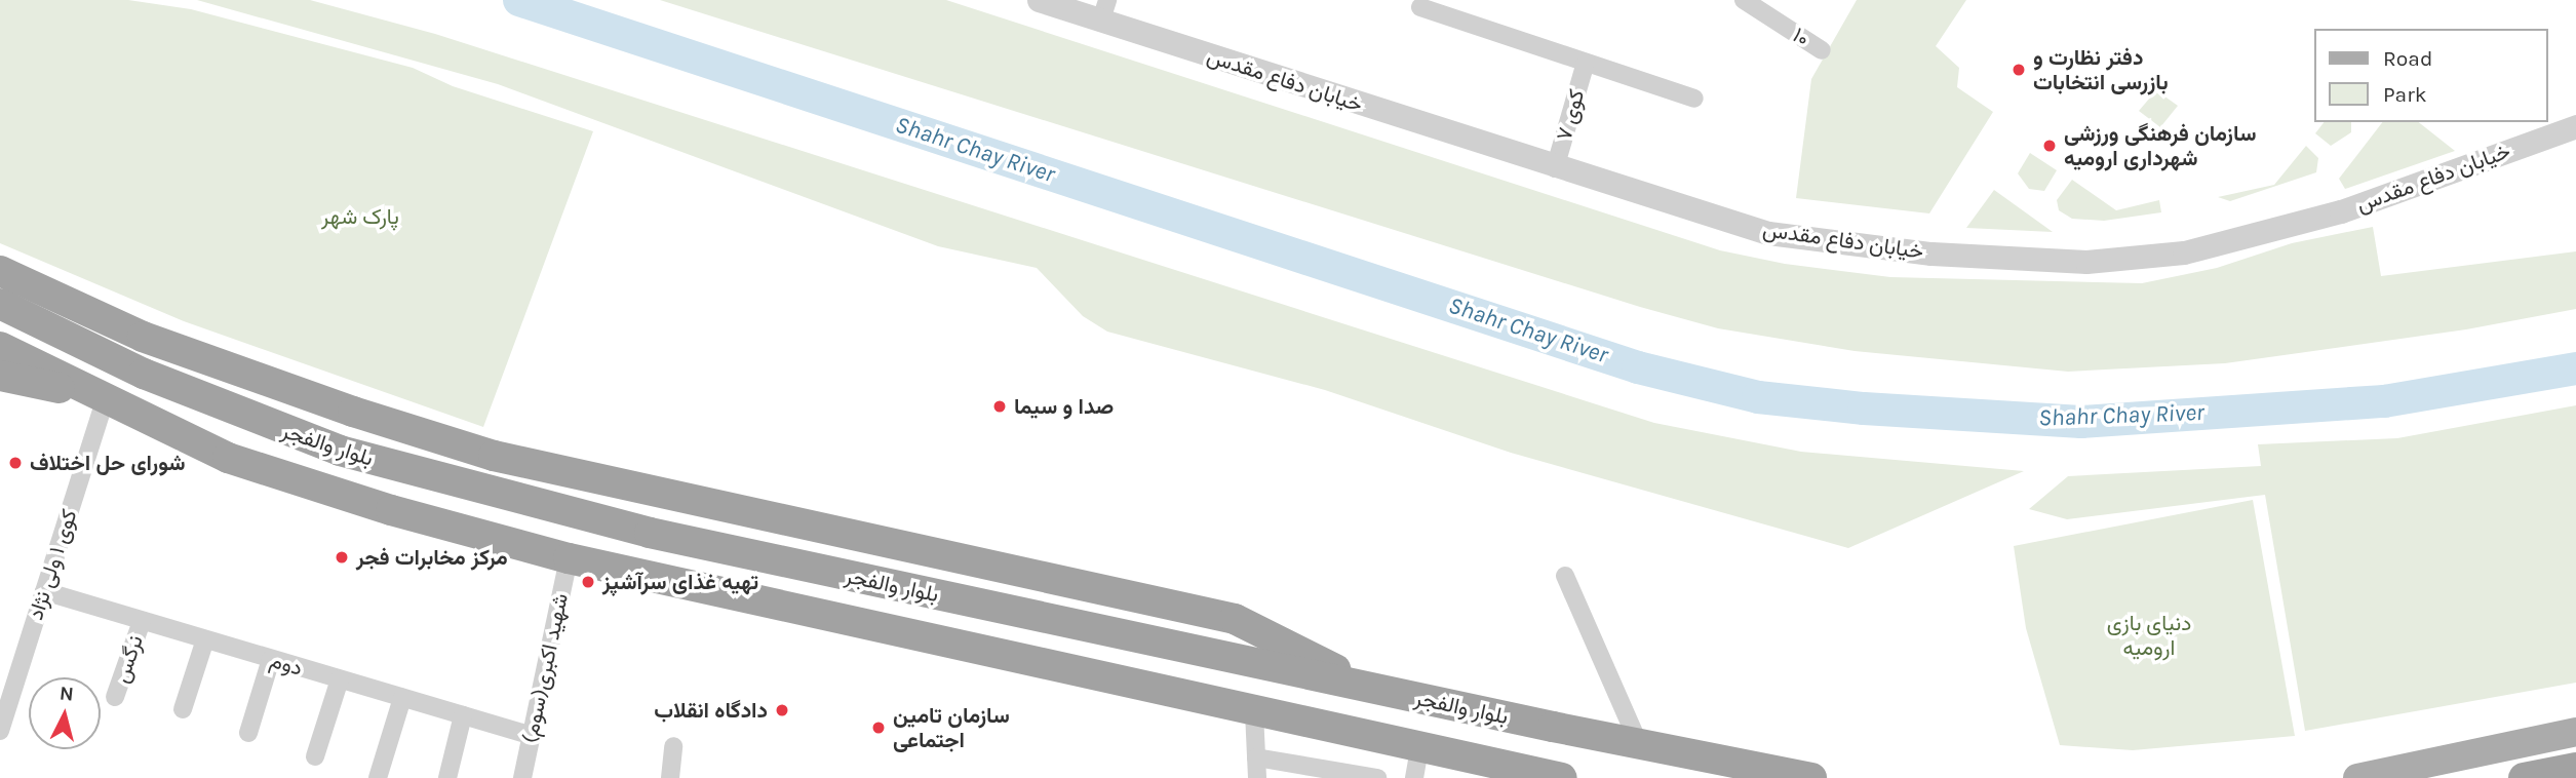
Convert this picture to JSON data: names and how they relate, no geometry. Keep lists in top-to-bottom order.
{
  "streets": {
    "highway": ["بلوار والفجر"],
    "street": [
      "۱۰",
      "خیابان دفاع مقدس",
      "کوی ۷",
      "کوی ۱ ولی نژاد",
      "نرگس",
      "دوم",
      "شهید اکبری(سوم)"
    ]
  },
  "crossings": [
    ["خیابان دفاع مقدس", "کوی ۷"],
    ["بلوار والفجر", "کوی ۱ ولی نژاد"],
    ["بلوار والفجر", "شهید اکبری(سوم)"],
    ["کوی ۱ ولی نژاد", "دوم"],
    ["نرگس", "دوم"],
    ["دوم", "شهید اکبری(سوم)"]
  ],
  "water": ["Shahr Chay River"],
  "parks": ["پارک شهر", "دنیای بازی ارومیه"],
  "places": [
    "دفتر نظارت و بازرسی انتخابات",
    "سازمان فرهنگی ورزشی شهرداری ارومیه",
    "صدا و سیما",
    "شورای حل اختلاف",
    "مرکز مخابرات فجر",
    "تهیه غذای سرآشپز",
    "دادگاه انقلاب",
    "سازمان تامین اجتماعی"
  ],
  "legend": ["Road", "Park"],
  "north": "top"
}
